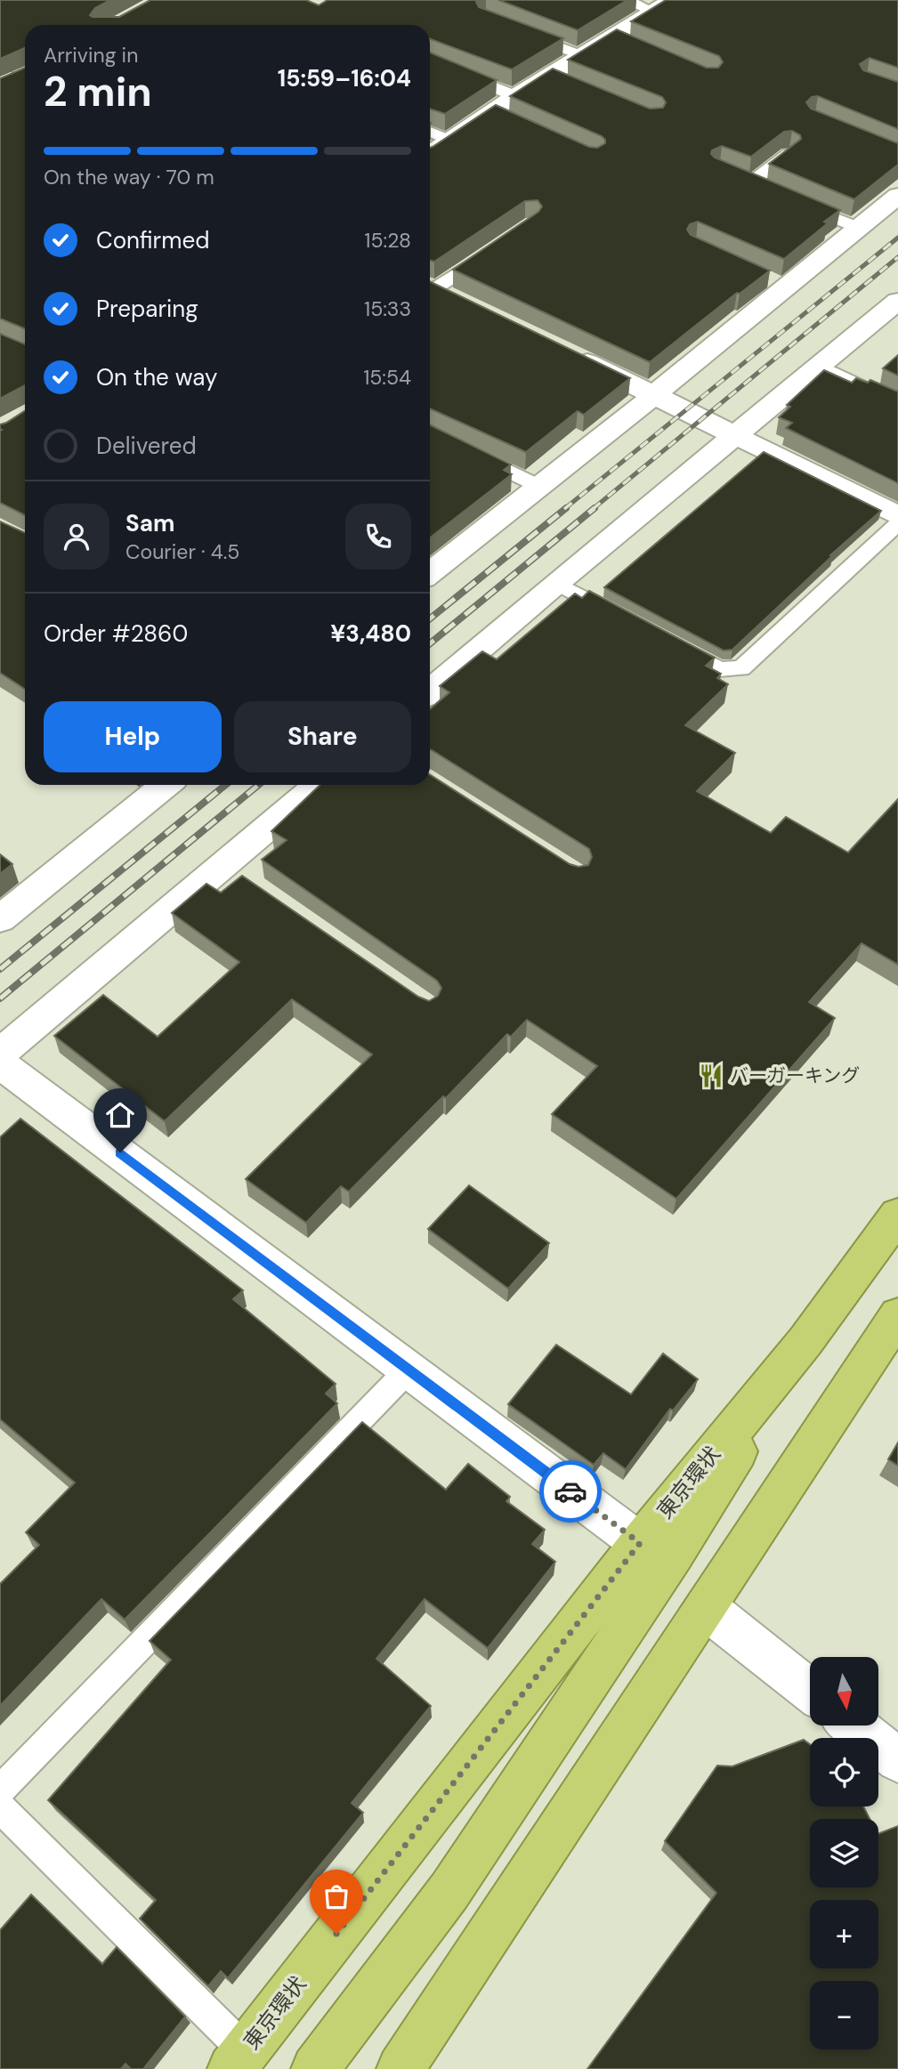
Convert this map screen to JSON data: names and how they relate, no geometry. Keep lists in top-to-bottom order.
{
  "streets": {
    "highway": ["東京環状"]
  },
  "places": {
    "restaurant": ["バーガーキング"]
  },
  "north": "bottom",
  "page": {
    "heading": ["2 min", "Arriving in", "15:59–16:04"],
    "panel": [
      "Sam",
      "Courier · 4.5",
      "Order #2860",
      "¥3,480"
    ],
    "bar": "On the way · 70 m",
    "list": [
      ["Confirmed", "15:28"],
      ["Preparing", "15:33"],
      ["On the way", "15:54"],
      "Delivered"
    ],
    "buttons": ["Help", "Share"],
    "map_buttons": ["+", "−"]
  }
}
